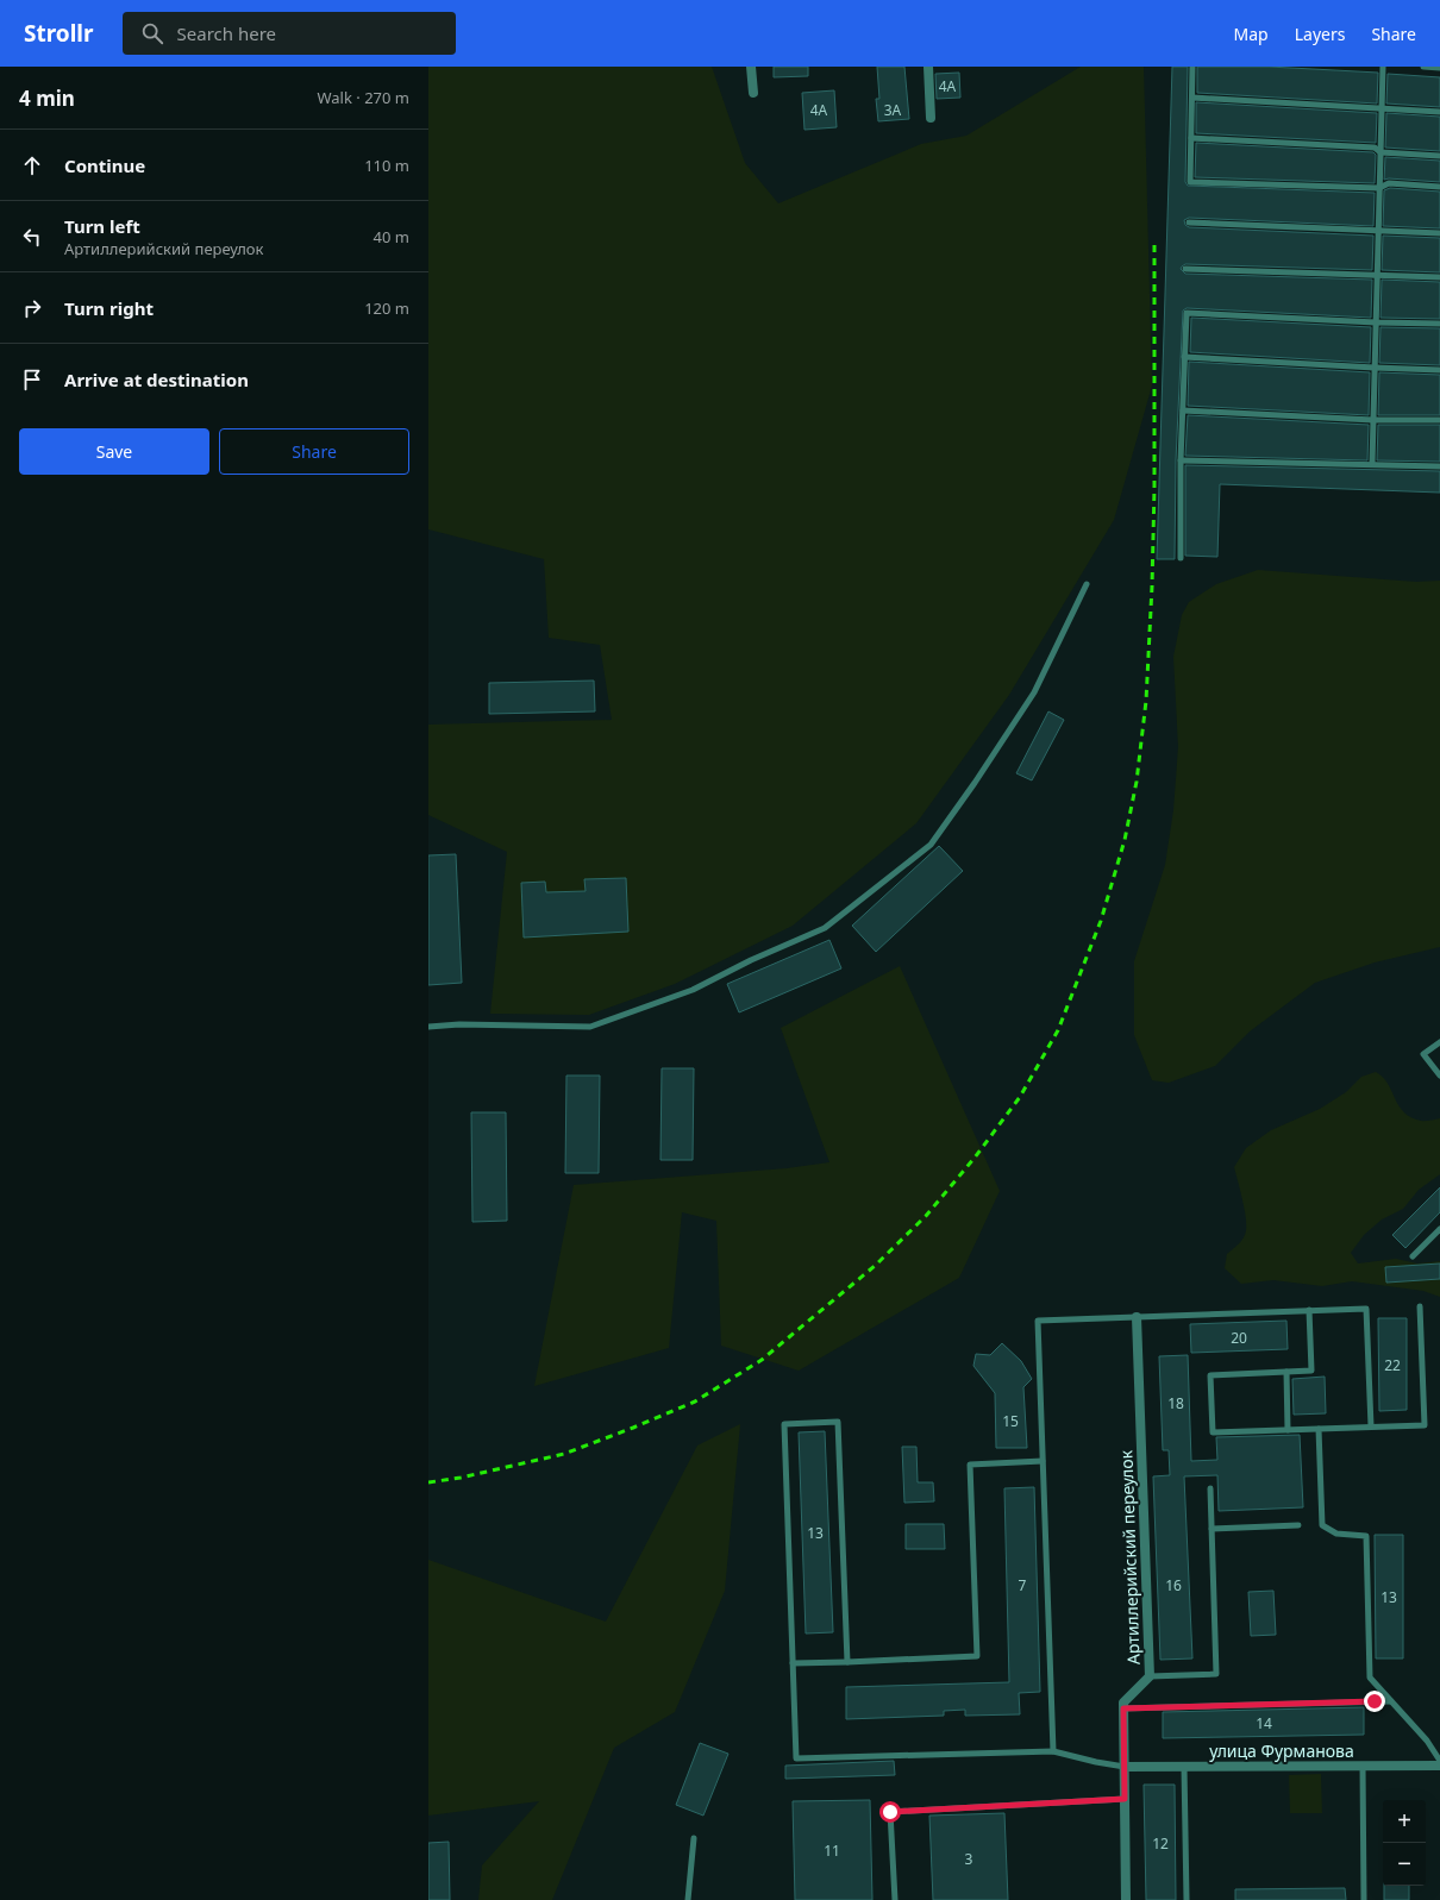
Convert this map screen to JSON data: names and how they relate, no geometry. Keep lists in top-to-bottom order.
{
  "streets": {
    "street": ["Артиллерийский переулок", "улица Фурманова"]
  },
  "house_numbers": [
    "4А",
    "4А",
    "3А",
    "20",
    "22",
    "18",
    "15",
    "13",
    "7",
    "16",
    "13",
    "14",
    "12",
    "11",
    "3"
  ],
  "page": {
    "header": "Strollr",
    "search": "Search here",
    "nav": ["Map", "Layers", "Share"],
    "heading": ["4 min", "Walk · 270 m"],
    "list": [
      ["Continue", "110 m"],
      ["Turn left", "Артиллерийский переулок", "40 m"],
      ["Turn right", "120 m"],
      "Arrive at destination"
    ],
    "buttons": ["Save", "Share"],
    "map_buttons": ["+", "−"]
  }
}
